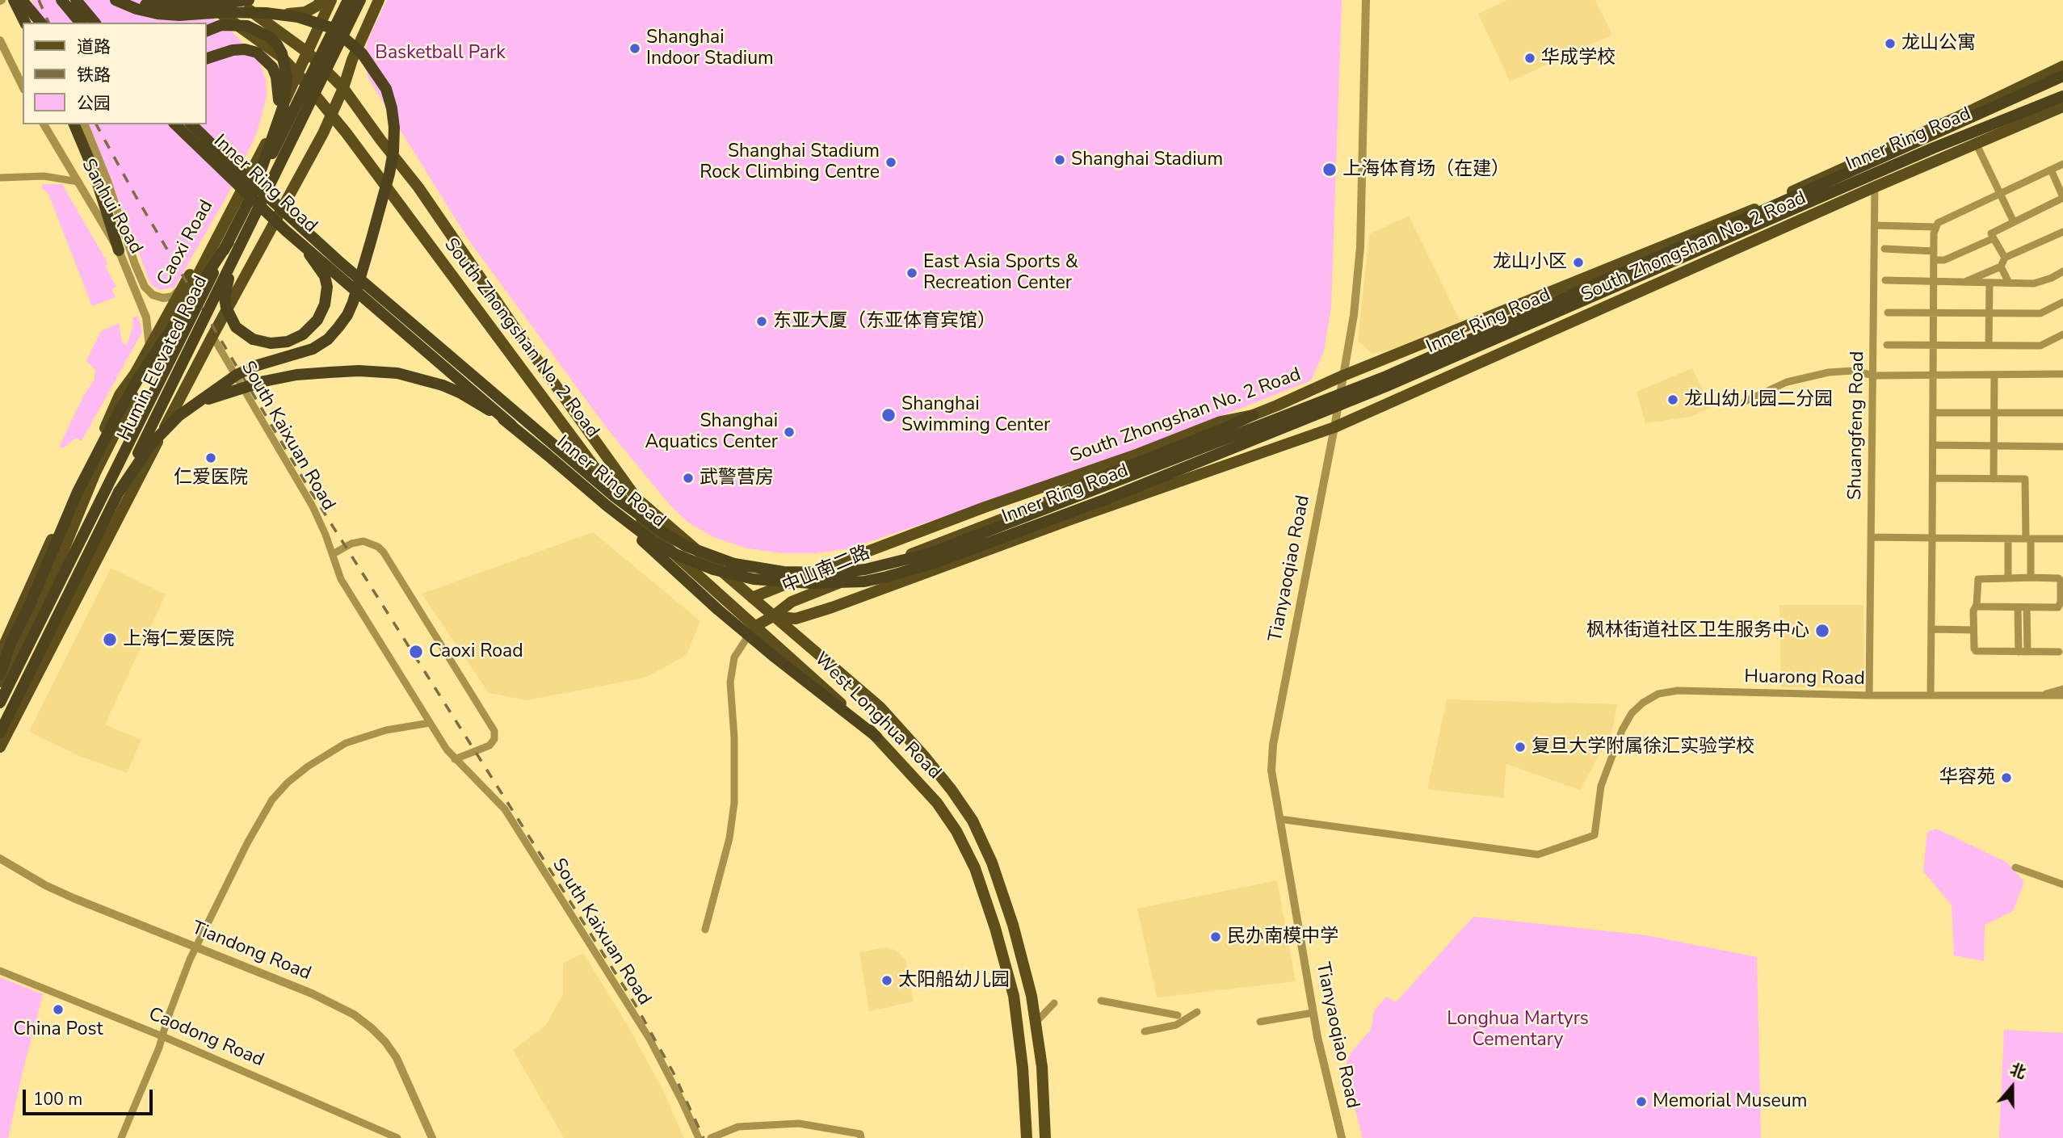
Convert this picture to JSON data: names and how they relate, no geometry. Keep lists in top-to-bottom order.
{
  "streets": {
    "highway": ["Inner Ring Road", "Humin Elevated Road"],
    "main road": [
      "Caoxi Road",
      "South Zhongshan No. 2 Road",
      "中山南二路",
      "West Longhua Road"
    ],
    "street": [
      "Sanhui Road",
      "Shuangfeng Road",
      "South Kaixuan Road",
      "Tianyaoqiao Road",
      "Huarong Road",
      "Tiandong Road",
      "Caodong Road"
    ]
  },
  "crossings": [
    ["Sanhui Road", "Caoxi Road"],
    ["Caoxi Road", "South Zhongshan No. 2 Road"],
    ["South Zhongshan No. 2 Road", "Shuangfeng Road"],
    ["South Zhongshan No. 2 Road", "Tianyaoqiao Road"],
    ["South Zhongshan No. 2 Road", "中山南二路"],
    ["South Zhongshan No. 2 Road", "West Longhua Road"],
    ["Shuangfeng Road", "Huarong Road"],
    ["Tianyaoqiao Road", "Huarong Road"],
    ["中山南二路", "West Longhua Road"]
  ],
  "parks": ["Basketball Park", "Longhua Martyrs Cementary"],
  "places": [
    "龙山公寓",
    "Shanghai Indoor Stadium",
    "华成学校",
    "Shanghai Stadium",
    "Shanghai Stadium Rock Climbing Centre",
    "上海体育场（在建）",
    "龙山小区",
    "East Asia Sports & Recreation Center",
    "东亚大厦（东亚体育宾馆）",
    "龙山幼儿园二分园",
    "Shanghai Swimming Center",
    "Shanghai Aquatics Center",
    "仁爱医院",
    "武警营房",
    "枫林街道社区卫生服务中心",
    "上海仁爱医院",
    "Caoxi Road",
    "复旦大学附属徐汇实验学校",
    "华容苑",
    "民办南模中学",
    "太阳船幼儿园",
    "China Post",
    "Memorial Museum"
  ],
  "legend": ["道路", "铁路", "公园"],
  "scale_bar": "100 m",
  "north": "top"
}
